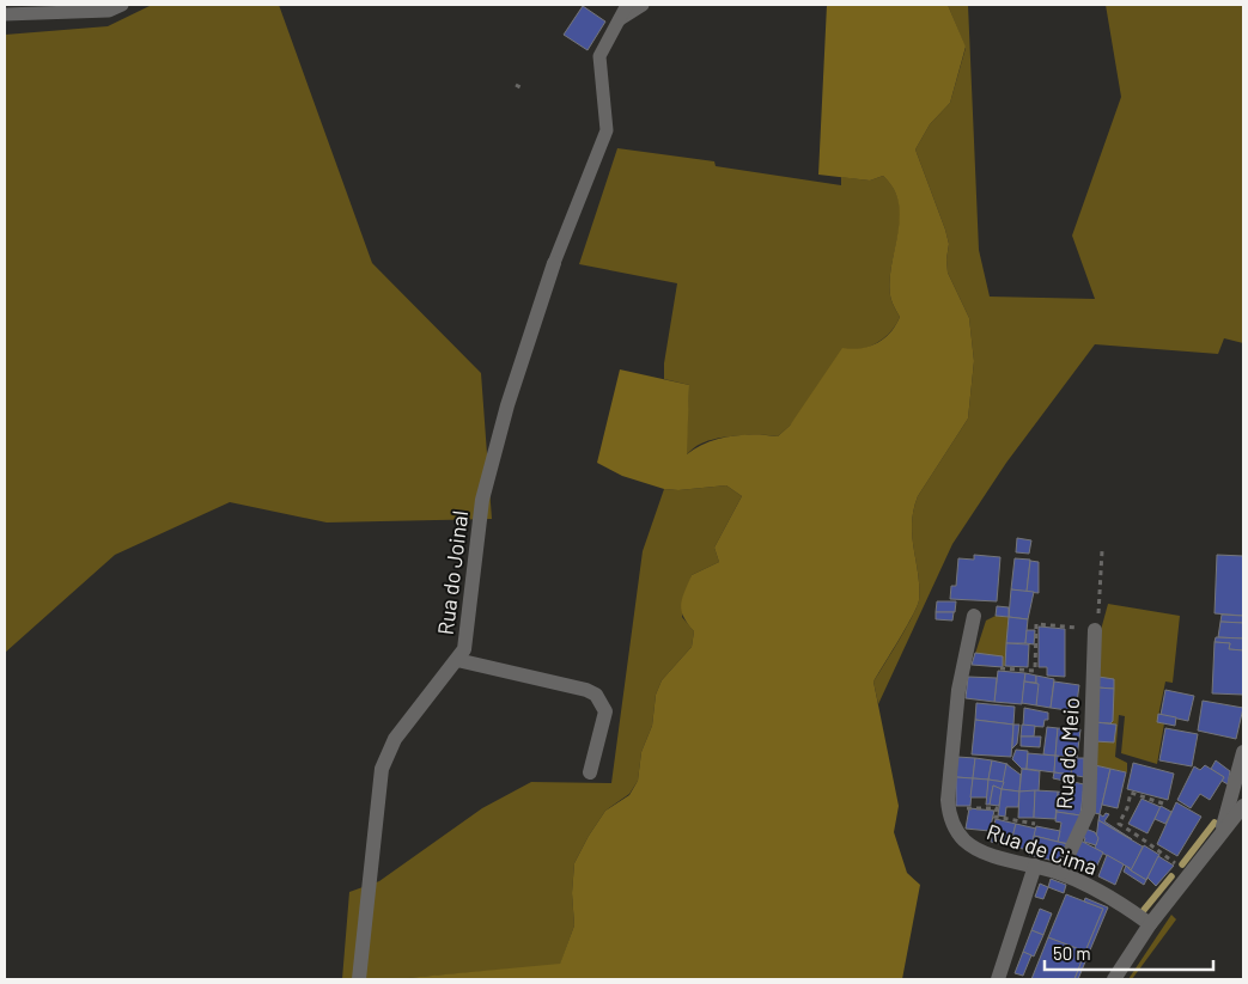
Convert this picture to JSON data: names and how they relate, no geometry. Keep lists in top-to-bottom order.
{
  "streets": {
    "street": ["Rua do Joinal", "Rua do Meio", "Rua de Cima"]
  },
  "crossings": [
    ["Rua do Meio", "Rua de Cima"]
  ],
  "scale_bar": "50 m"
}
